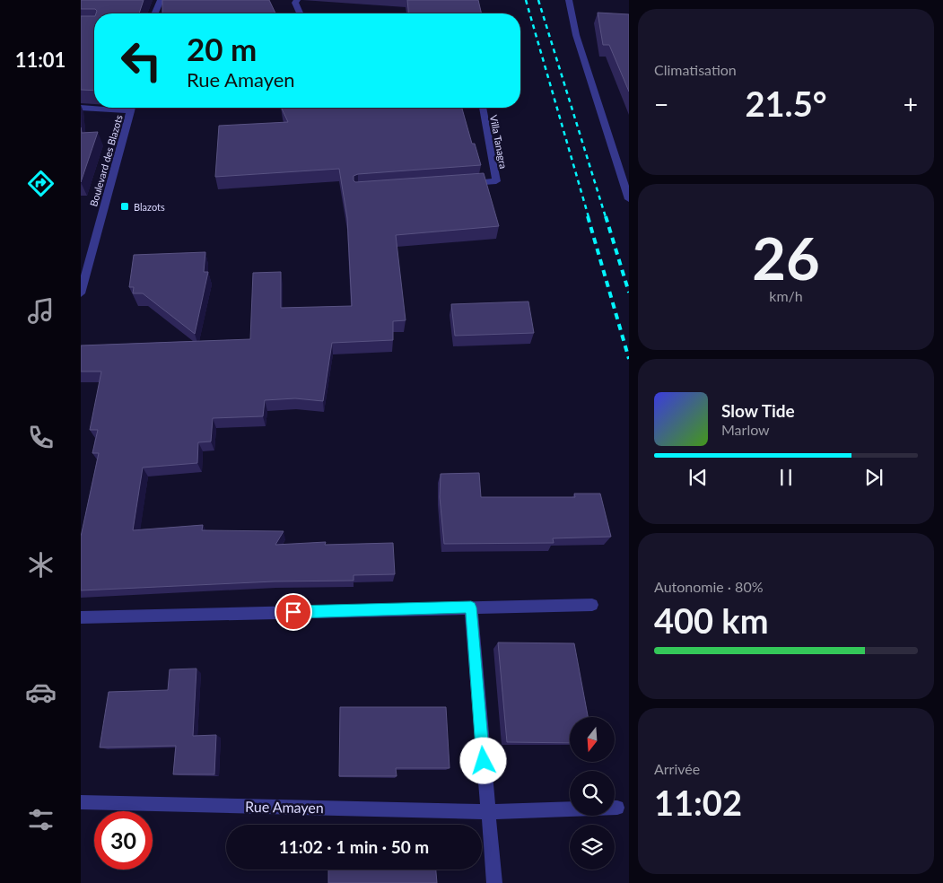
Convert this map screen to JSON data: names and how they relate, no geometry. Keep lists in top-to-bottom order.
{
  "streets": {
    "street": ["Villa Tanagra", "Boulevard des Blazots", "Rue Amayen"]
  },
  "places": {
    "transit": ["Blazots"]
  },
  "north": "bottom",
  "page": {
    "tabs": "11:01",
    "tile": [
      "Climatisation",
      ["26", "km/h"],
      ["Autonomie · 80%", "400 km"],
      ["Arrivée", "11:02"]
    ],
    "turn": ["20 m", "Rue Amayen"],
    "heat": ["−", "21.5°", "+"],
    "song": ["Slow Tide", "Marlow"],
    "limit": "30",
    "trip": "11:02 · 1 min · 50 m"
  }
}
